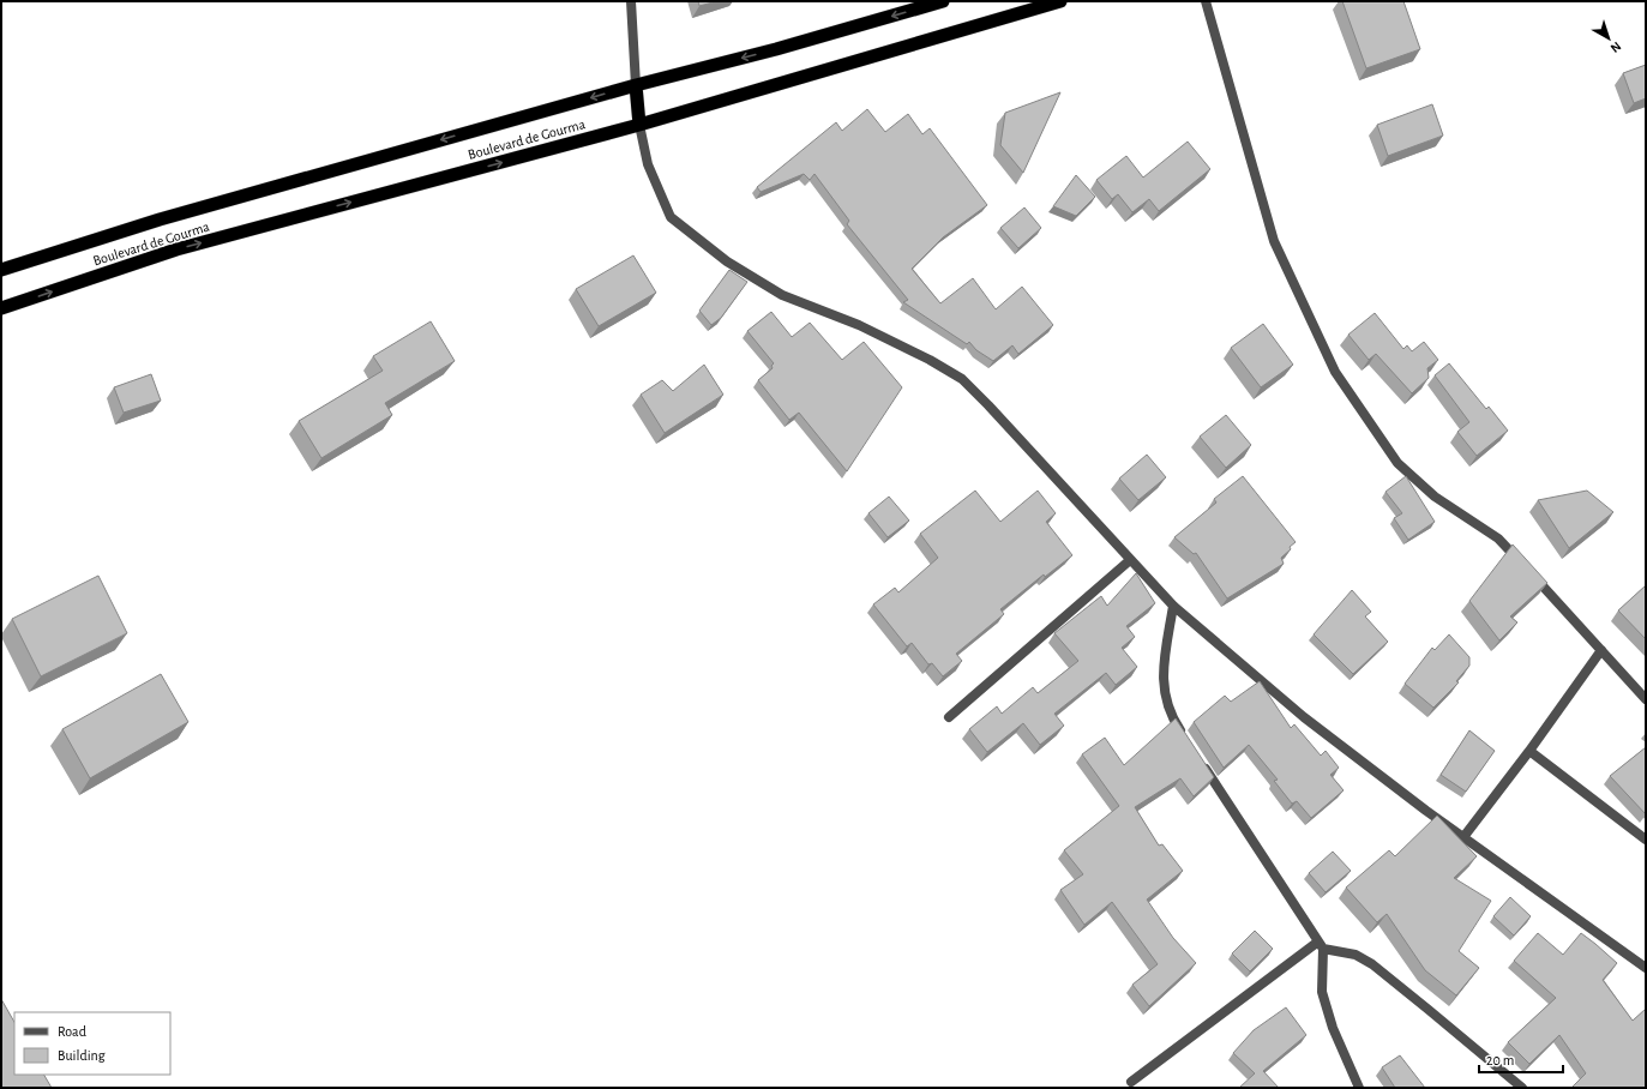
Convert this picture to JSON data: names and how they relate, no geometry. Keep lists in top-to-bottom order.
{
  "streets": {
    "highway": ["Boulevard de Gourma"]
  },
  "legend": ["Road", "Building"],
  "scale_bar": "20 m",
  "north": "bottom right"
}
